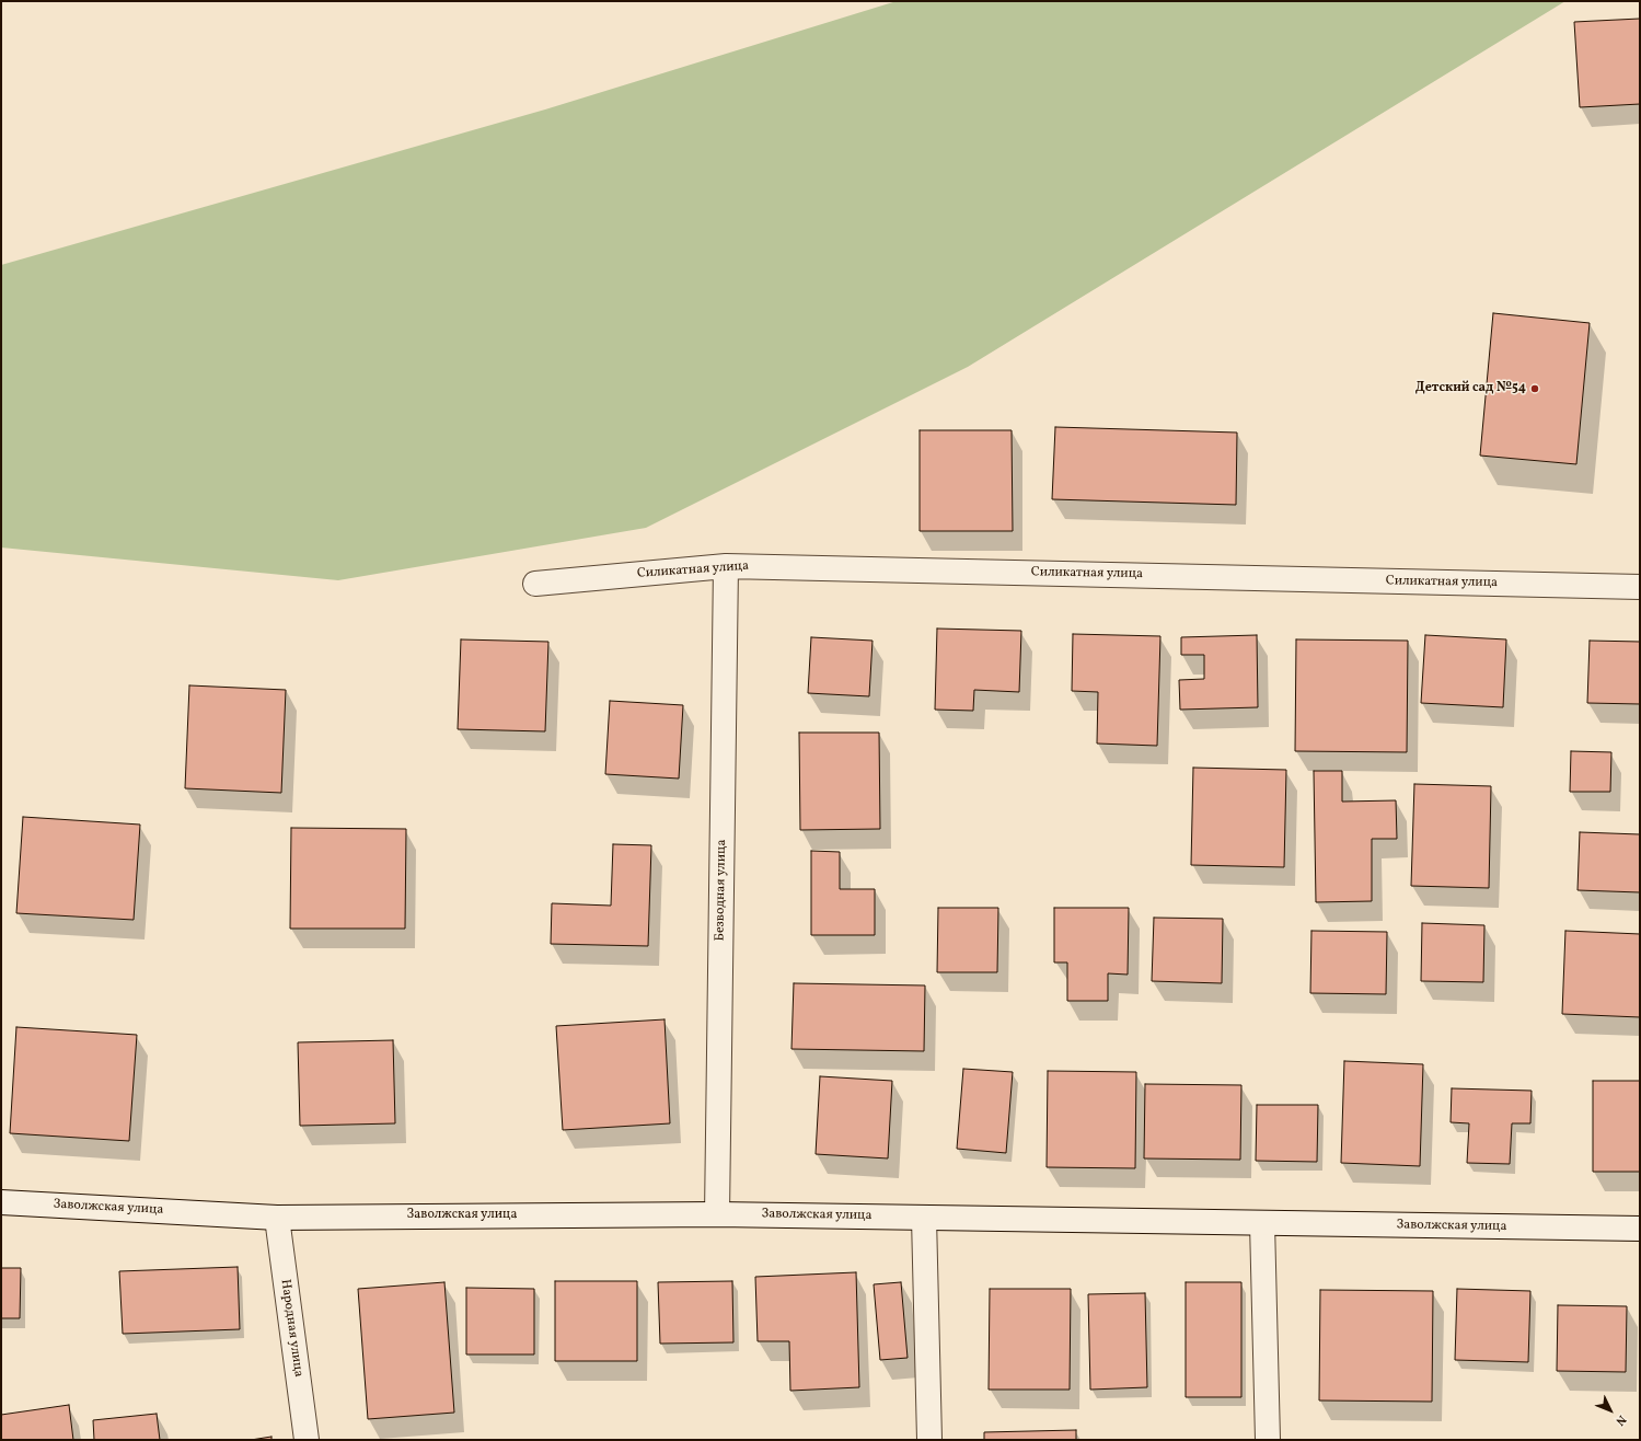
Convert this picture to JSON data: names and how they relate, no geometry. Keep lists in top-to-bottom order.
{
  "streets": {
    "street": [
      "Силикатная улица",
      "Безводная улица",
      "Заволжская улица",
      "Народная улица"
    ]
  },
  "crossings": [
    ["Силикатная улица", "Безводная улица"],
    ["Безводная улица", "Заволжская улица"],
    ["Заволжская улица", "Народная улица"]
  ],
  "places": ["Детский сад №54"],
  "north": "bottom right"
}
